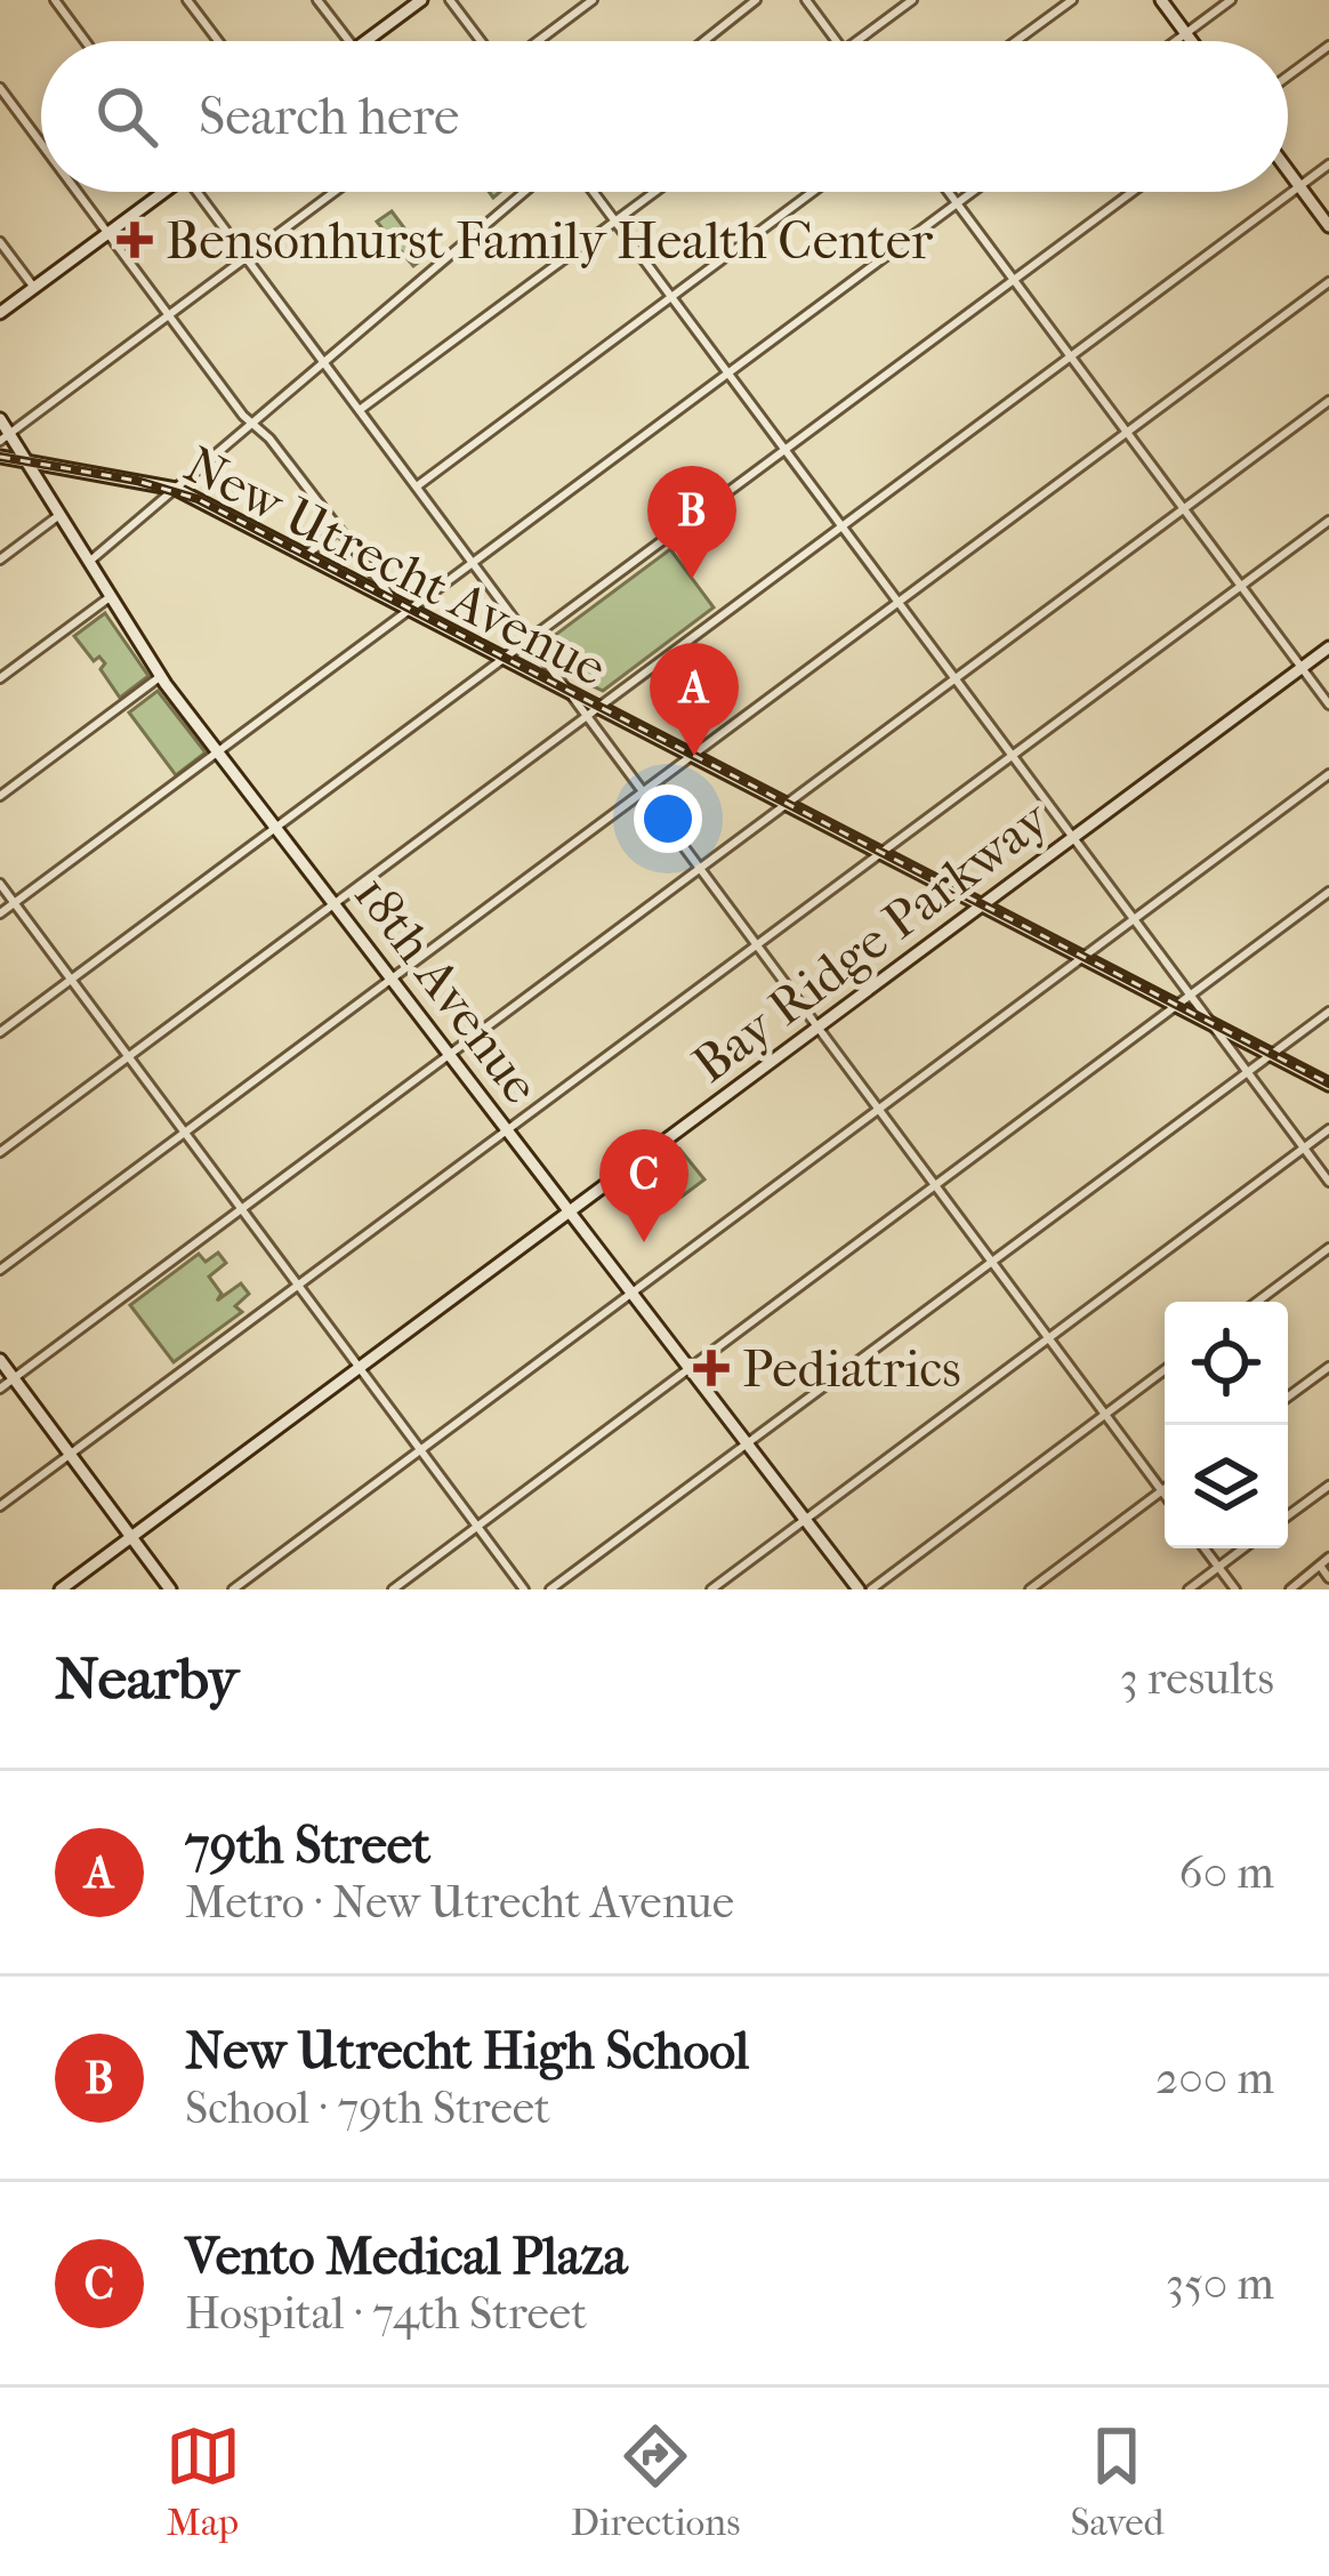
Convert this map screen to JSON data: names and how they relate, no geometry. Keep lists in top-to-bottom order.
{
  "streets": {
    "street": ["New Utrecht Avenue", "Bay Ridge Parkway", "18th Avenue"]
  },
  "crossings": [
    ["New Utrecht Avenue", "Bay Ridge Parkway"],
    ["New Utrecht Avenue", "18th Avenue"],
    ["Bay Ridge Parkway", "18th Avenue"]
  ],
  "places": {
    "health": ["Bensonhurst Family Health Center", "Pediatrics"]
  },
  "page": {
    "search": "Search here",
    "pins": ["B", "A", "C"],
    "heading": ["Nearby", "3 results"],
    "list": [
      {
        "mark": "A",
        "name": "79th Street",
        "note": "Metro · New Utrecht Avenue",
        "value": "60 m"
      },
      {
        "mark": "B",
        "name": "New Utrecht High School",
        "note": "School · 79th Street",
        "value": "200 m"
      },
      {
        "mark": "C",
        "name": "Vento Medical Plaza",
        "note": "Hospital · 74th Street",
        "value": "350 m"
      }
    ],
    "nav": ["Map", "Directions", "Saved"]
  }
}
